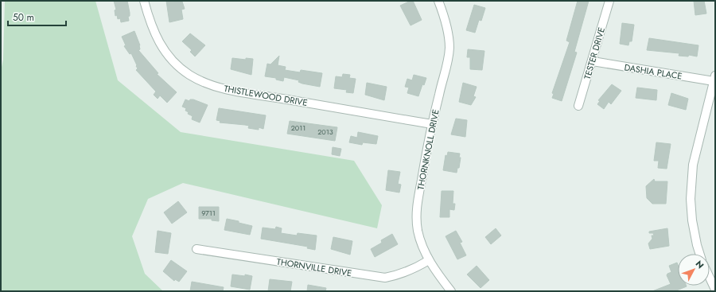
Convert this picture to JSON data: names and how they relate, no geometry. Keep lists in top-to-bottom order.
{
  "streets": {
    "street": [
      "TESTER DRIVE",
      "DASHIA PLACE",
      "THISTLEWOOD DRIVE",
      "THORNKNOLL DRIVE",
      "THORNVILLE DRIVE"
    ]
  },
  "crossings": [
    ["TESTER DRIVE", "DASHIA PLACE"],
    ["THISTLEWOOD DRIVE", "THORNKNOLL DRIVE"],
    ["THORNKNOLL DRIVE", "THORNVILLE DRIVE"]
  ],
  "house_numbers": ["2011", "2013", "9711"],
  "scale_bar": "50 m",
  "north": "top right"
}
